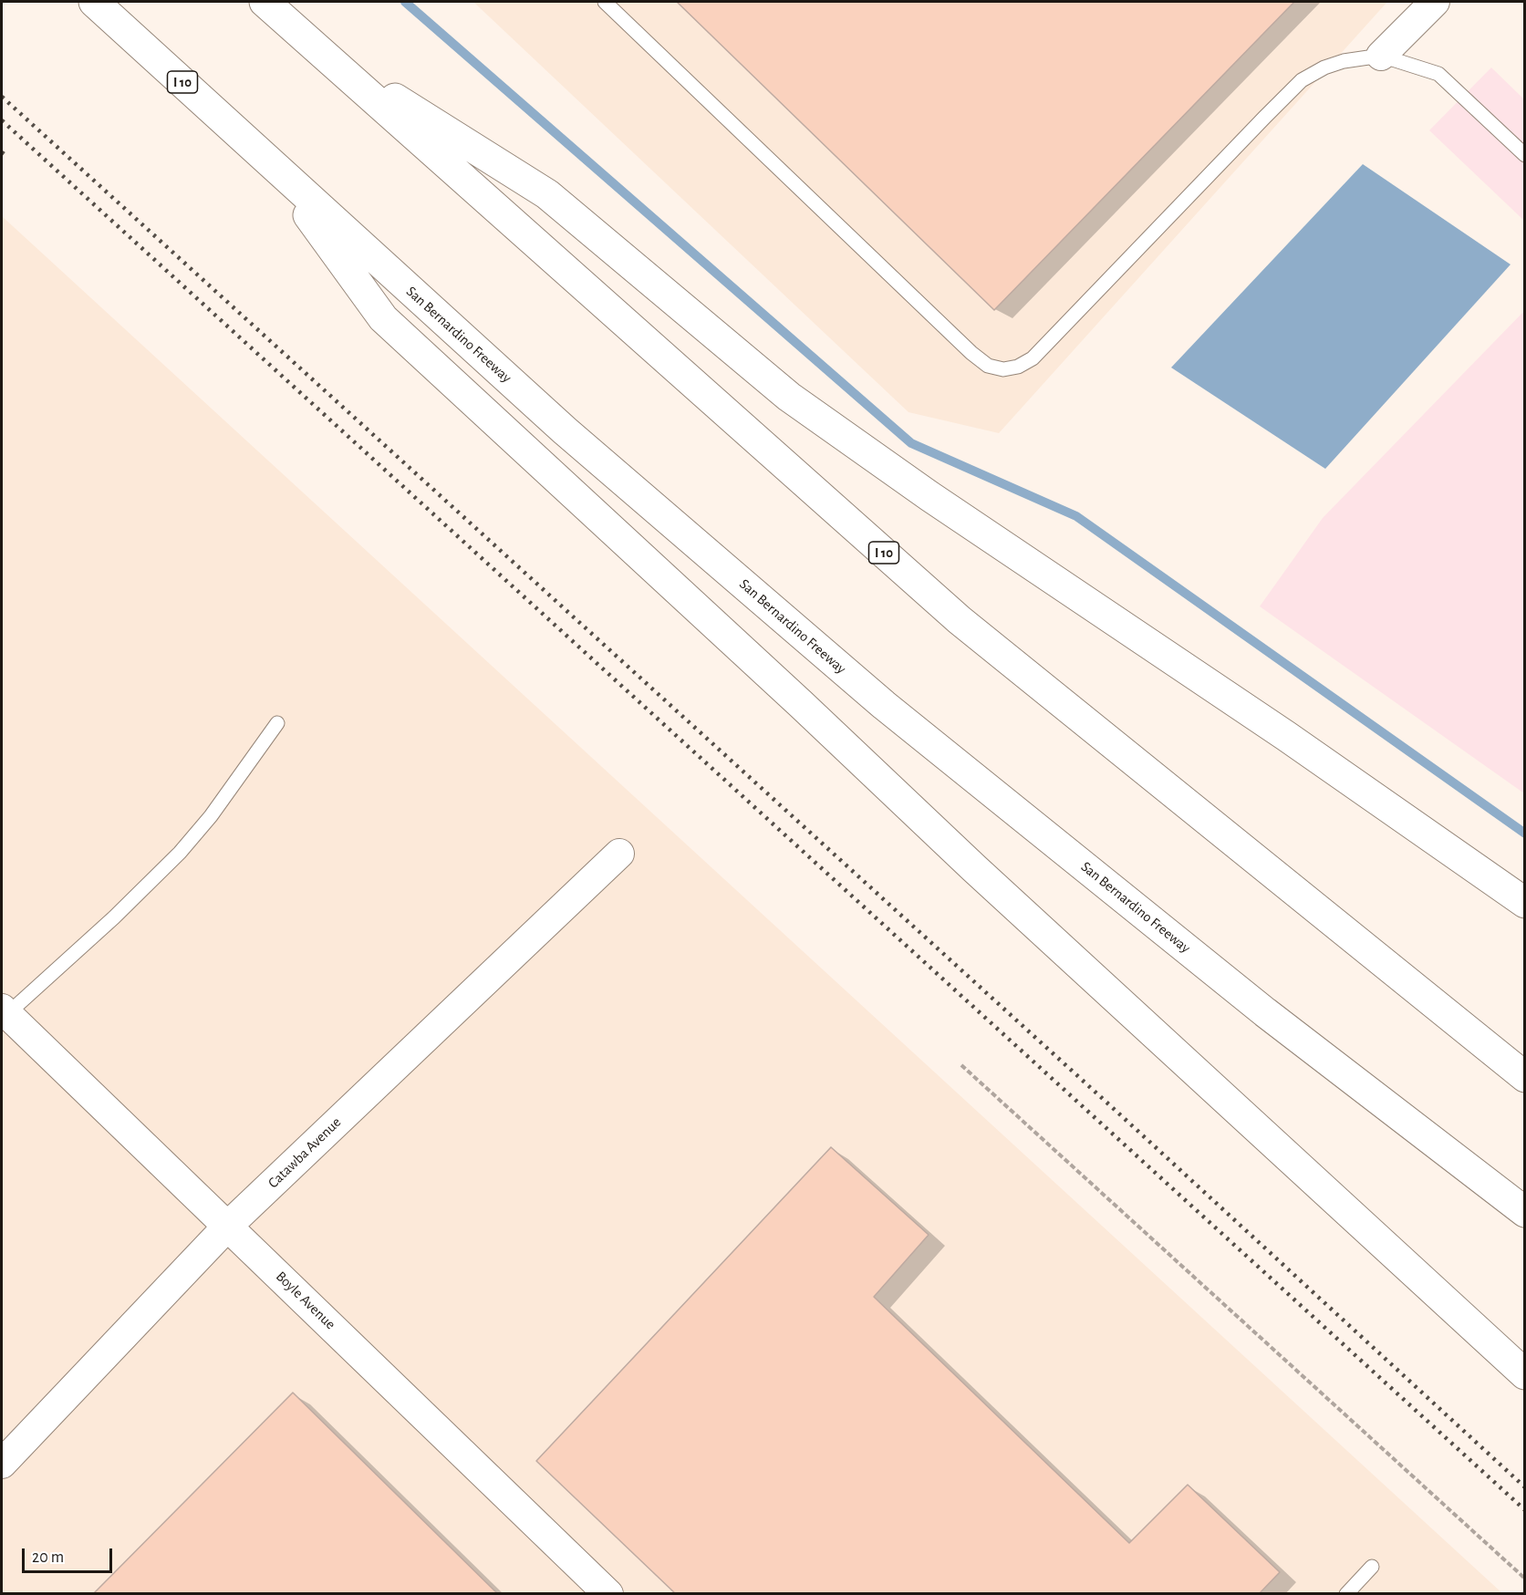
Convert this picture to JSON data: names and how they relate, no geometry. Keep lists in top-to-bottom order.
{
  "streets": {
    "highway": ["I 10", "San Bernardino Freeway"],
    "street": ["Catawba Avenue", "Boyle Avenue"]
  },
  "crossings": [
    ["Catawba Avenue", "Boyle Avenue"]
  ],
  "scale_bar": "20 m"
}
